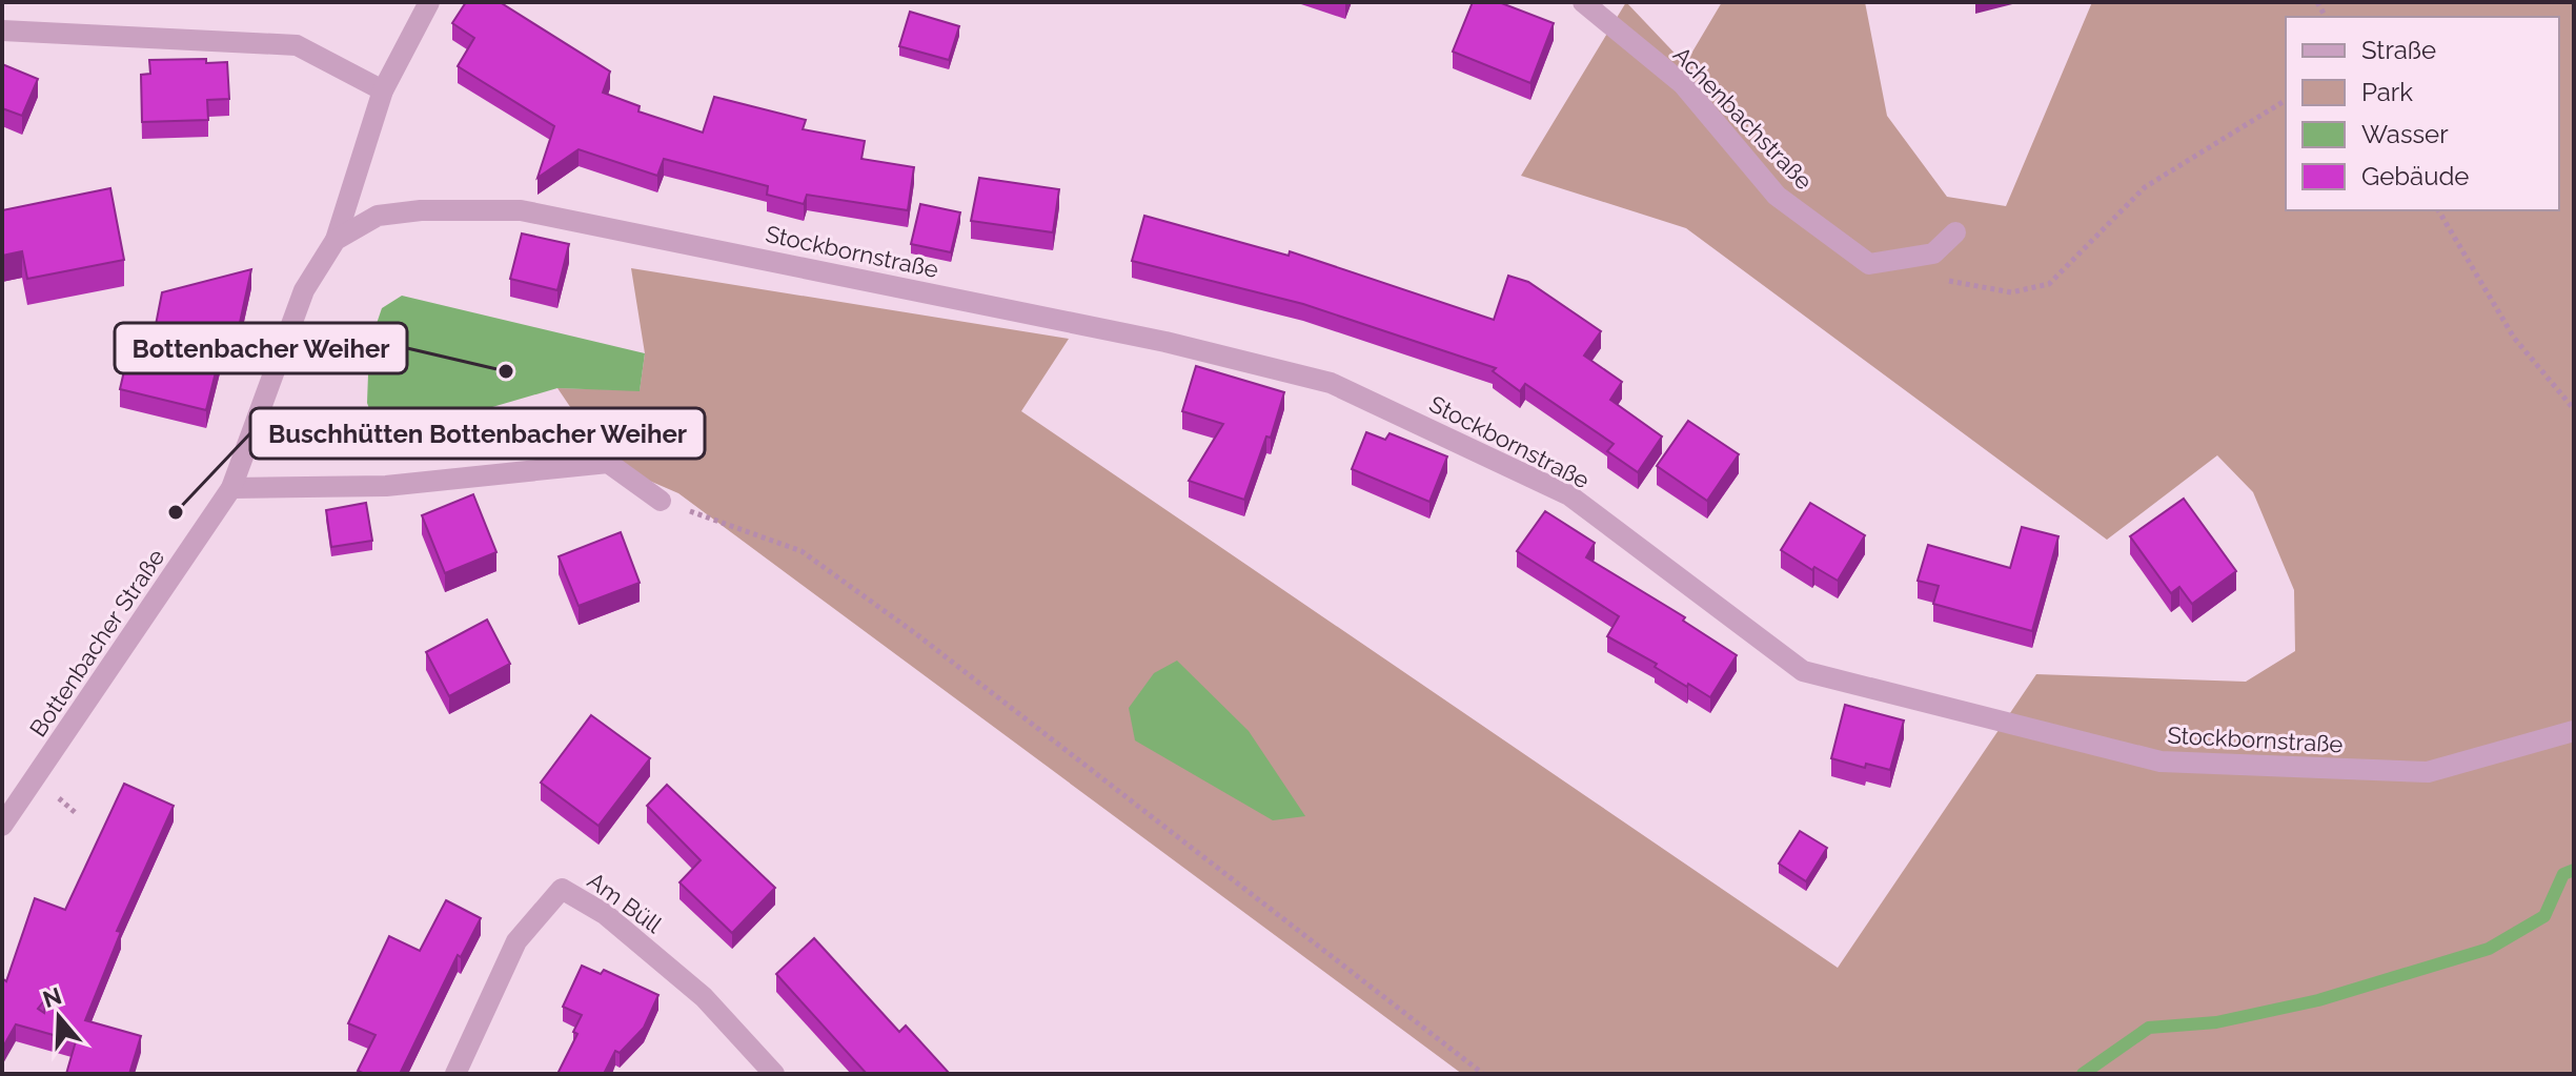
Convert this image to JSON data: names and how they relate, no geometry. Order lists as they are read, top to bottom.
{
  "streets": {
    "street": [
      "Achenbachstraße",
      "Stockbornstraße",
      "Bottenbacher Straße",
      "Am Büll"
    ]
  },
  "crossings": [
    ["Stockbornstraße", "Bottenbacher Straße"]
  ],
  "places": ["Bottenbacher Weiher", "Buschhütten Bottenbacher Weiher"],
  "legend": [
    "Straße",
    "Park",
    "Wasser",
    "Gebäude"
  ],
  "north": "top"
}
